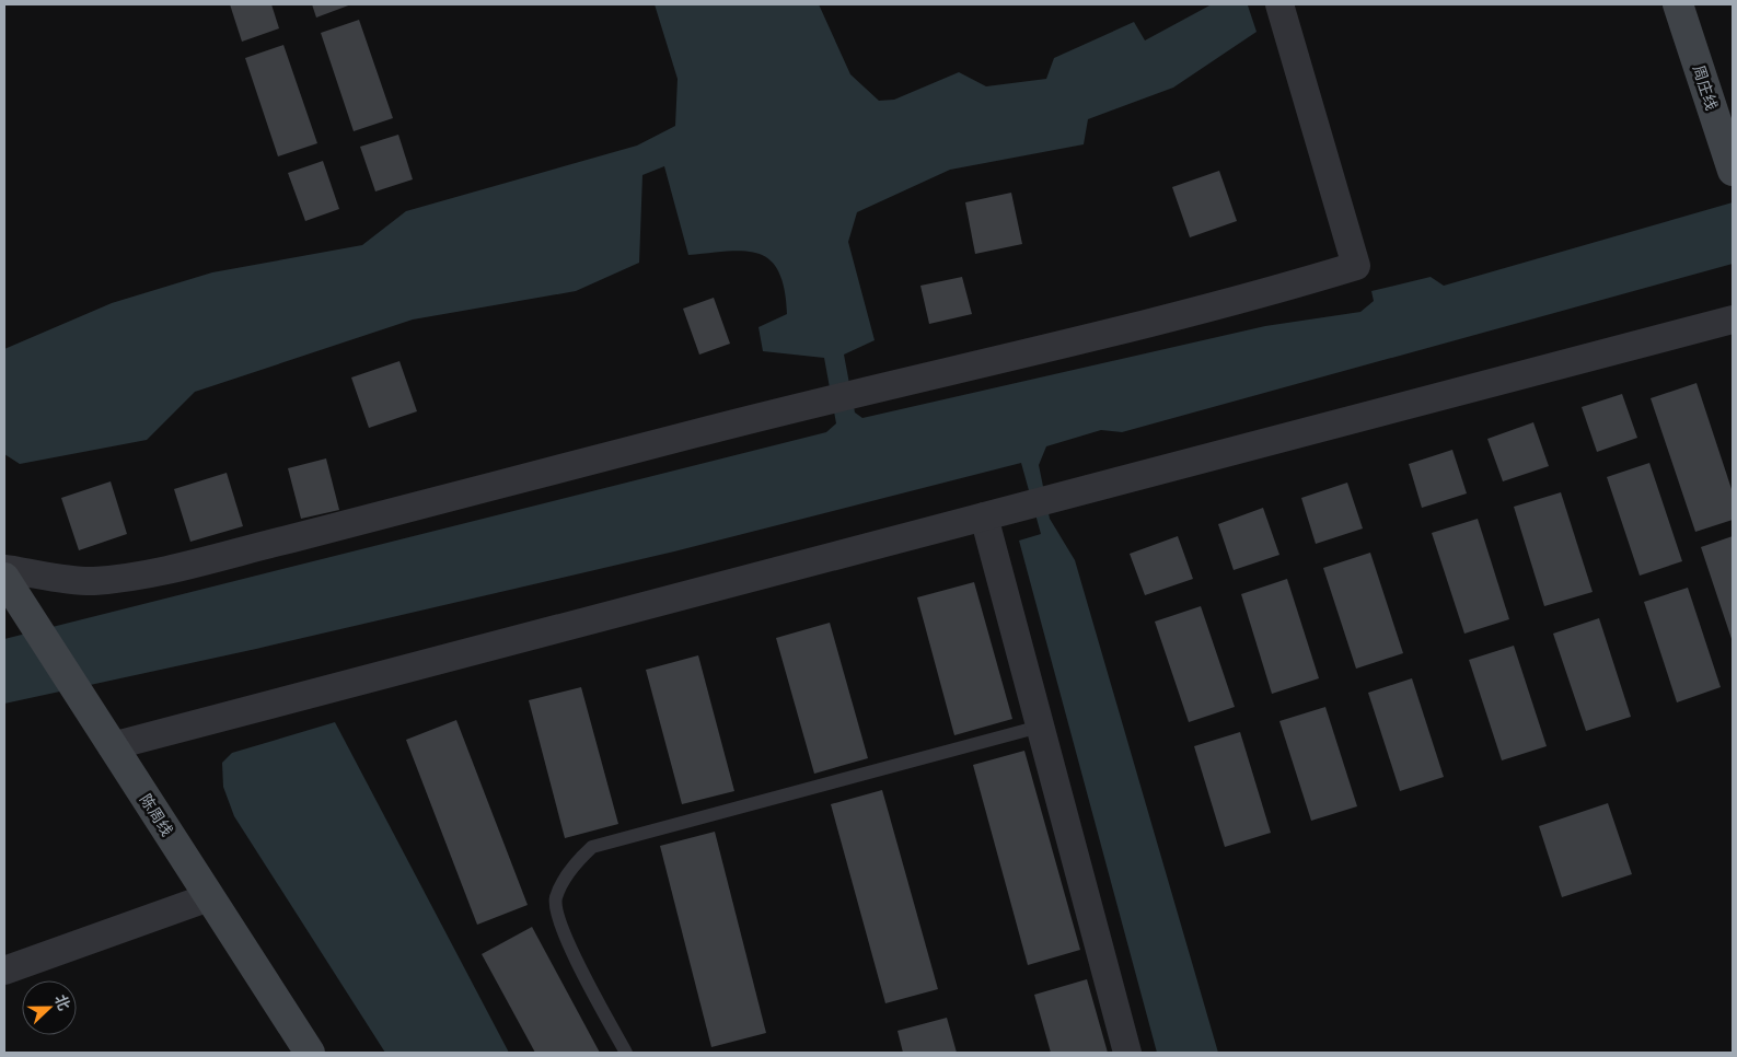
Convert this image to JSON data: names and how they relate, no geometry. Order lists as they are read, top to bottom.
{
  "streets": {
    "main road": ["周庄线", "陈周线"]
  },
  "north": "right"
}
